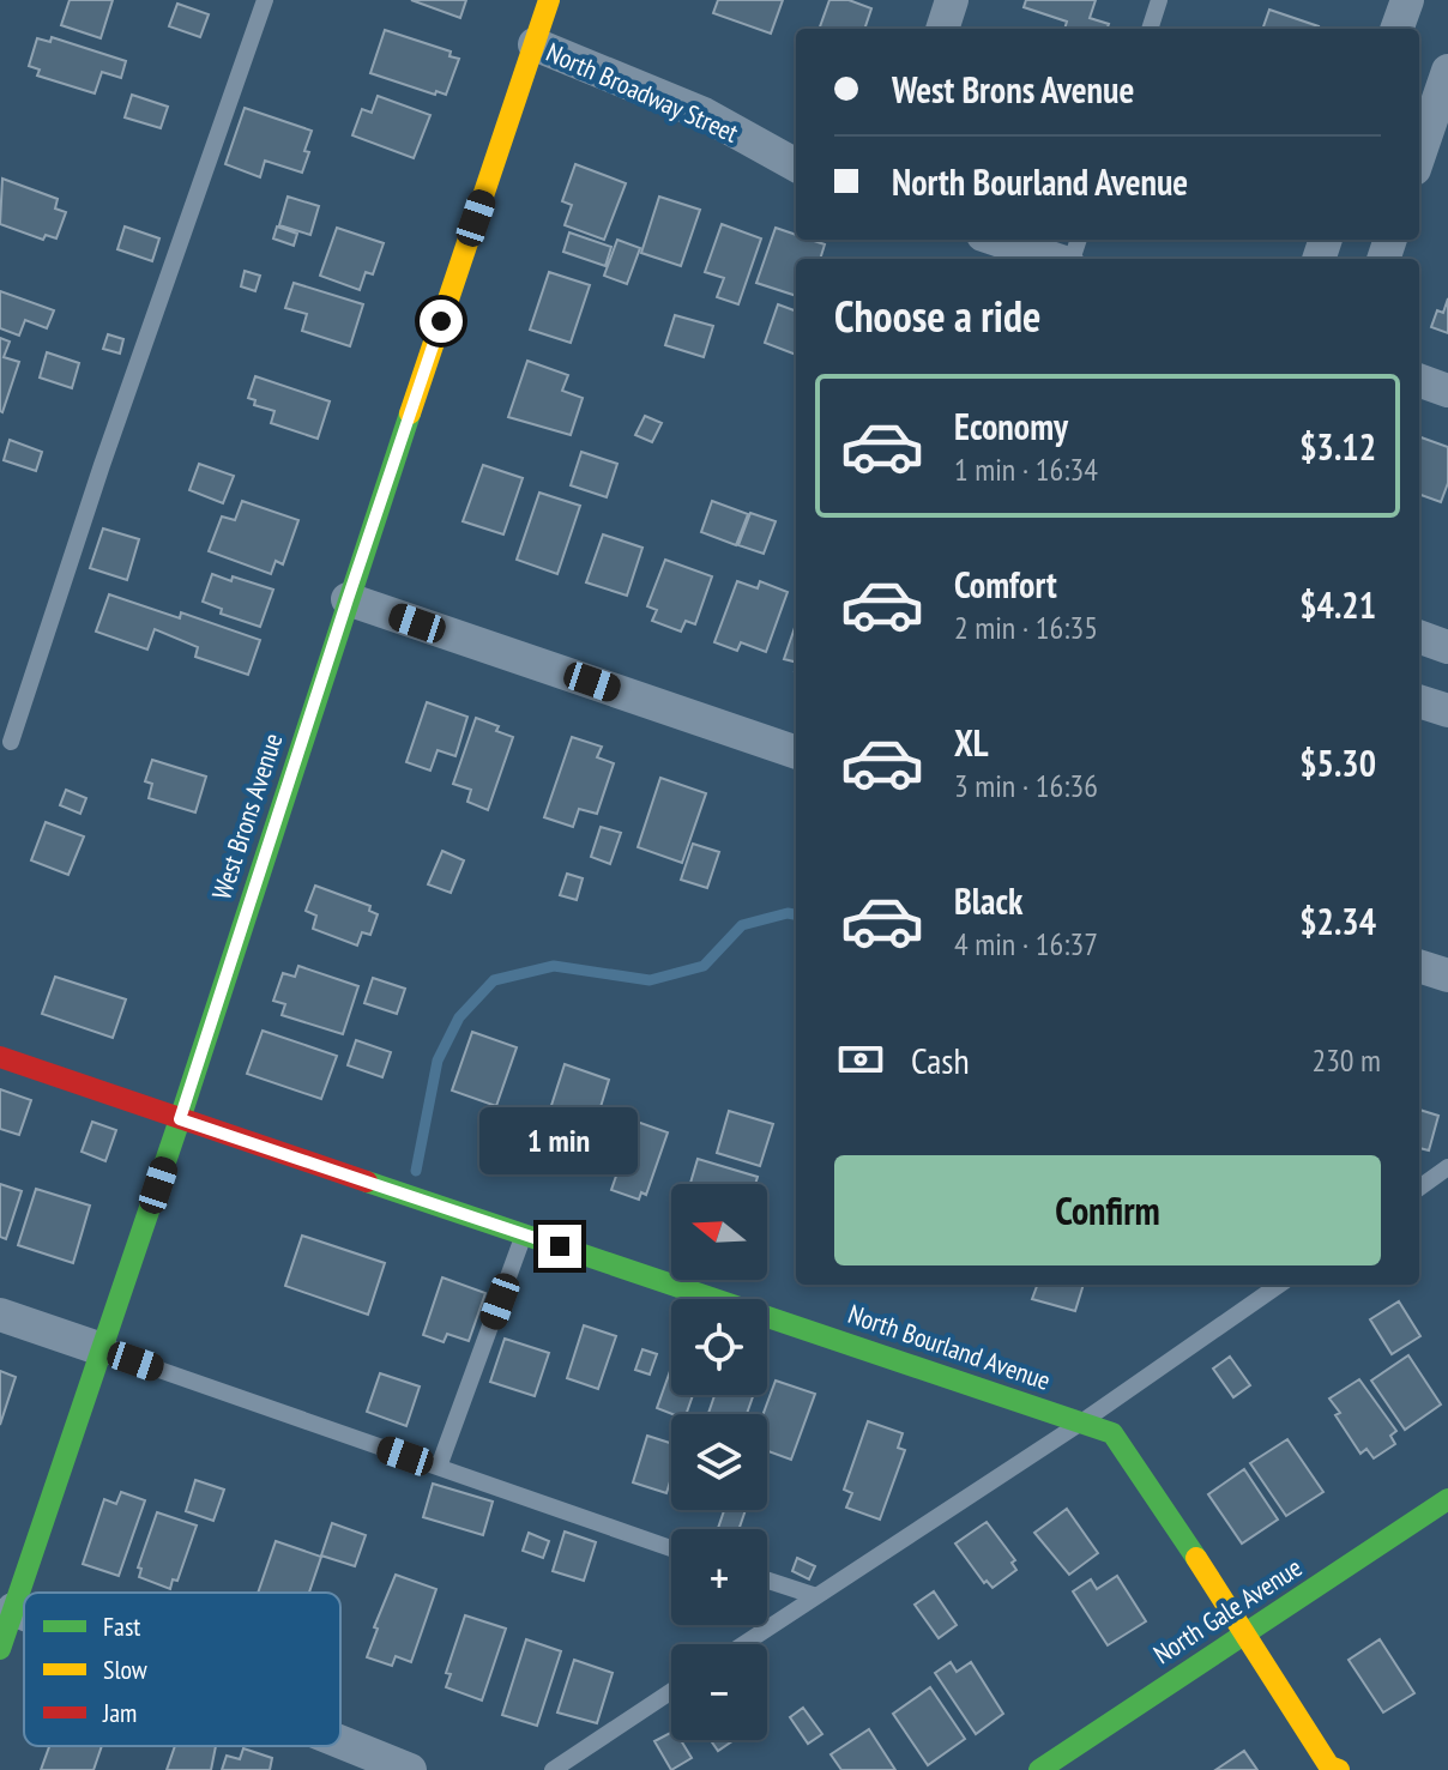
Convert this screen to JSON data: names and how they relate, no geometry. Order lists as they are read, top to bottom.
{
  "streets": {
    "street": [
      "North Broadway Street",
      "West Brons Avenue",
      "North Bourland Avenue",
      "North Gale Avenue"
    ]
  },
  "crossings": [
    ["North Broadway Street", "West Brons Avenue"],
    ["West Brons Avenue", "North Bourland Avenue"],
    ["North Bourland Avenue", "North Gale Avenue"]
  ],
  "legend": ["Fast", "Slow", "Jam"],
  "north": "left",
  "page": {
    "banner": ["West Brons Avenue", "North Bourland Avenue"],
    "heading": "Choose a ride",
    "list": [
      {
        "name": "Economy",
        "note": "1 min · 16:34",
        "value": "$3.12"
      },
      {
        "name": "Comfort",
        "note": "2 min · 16:35",
        "value": "$4.21"
      },
      {
        "name": "XL",
        "note": "3 min · 16:36",
        "value": "$5.30"
      },
      {
        "name": "Black",
        "note": "4 min · 16:37",
        "value": "$2.34"
      }
    ],
    "pay": ["Cash", "230 m"],
    "bubble": "1 min",
    "buttons": "Confirm",
    "map_buttons": ["+", "−"]
  }
}
